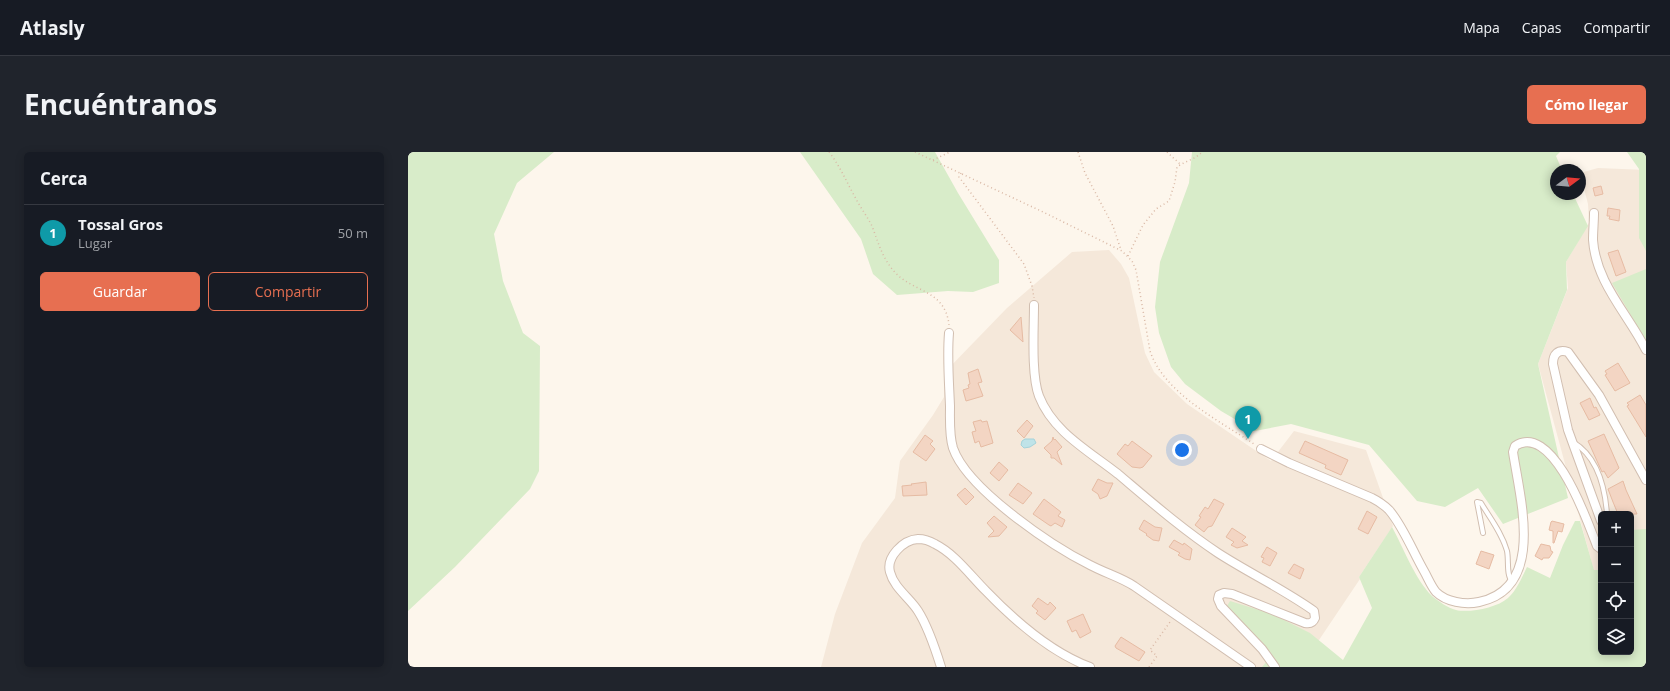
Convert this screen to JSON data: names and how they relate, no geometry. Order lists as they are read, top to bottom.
{
  "north": "right",
  "page": {
    "header": "Atlasly",
    "nav": ["Mapa", "Capas", "Compartir"],
    "title": "Encuéntranos",
    "buttons": [
      "Cómo llegar",
      ["Guardar", "Compartir"]
    ],
    "heading": "Cerca",
    "list": [
      {
        "mark": "1",
        "name": "Tossal Gros",
        "note": "Lugar",
        "value": "50 m"
      }
    ],
    "pins": "1",
    "map_buttons": ["+", "−"]
  }
}
